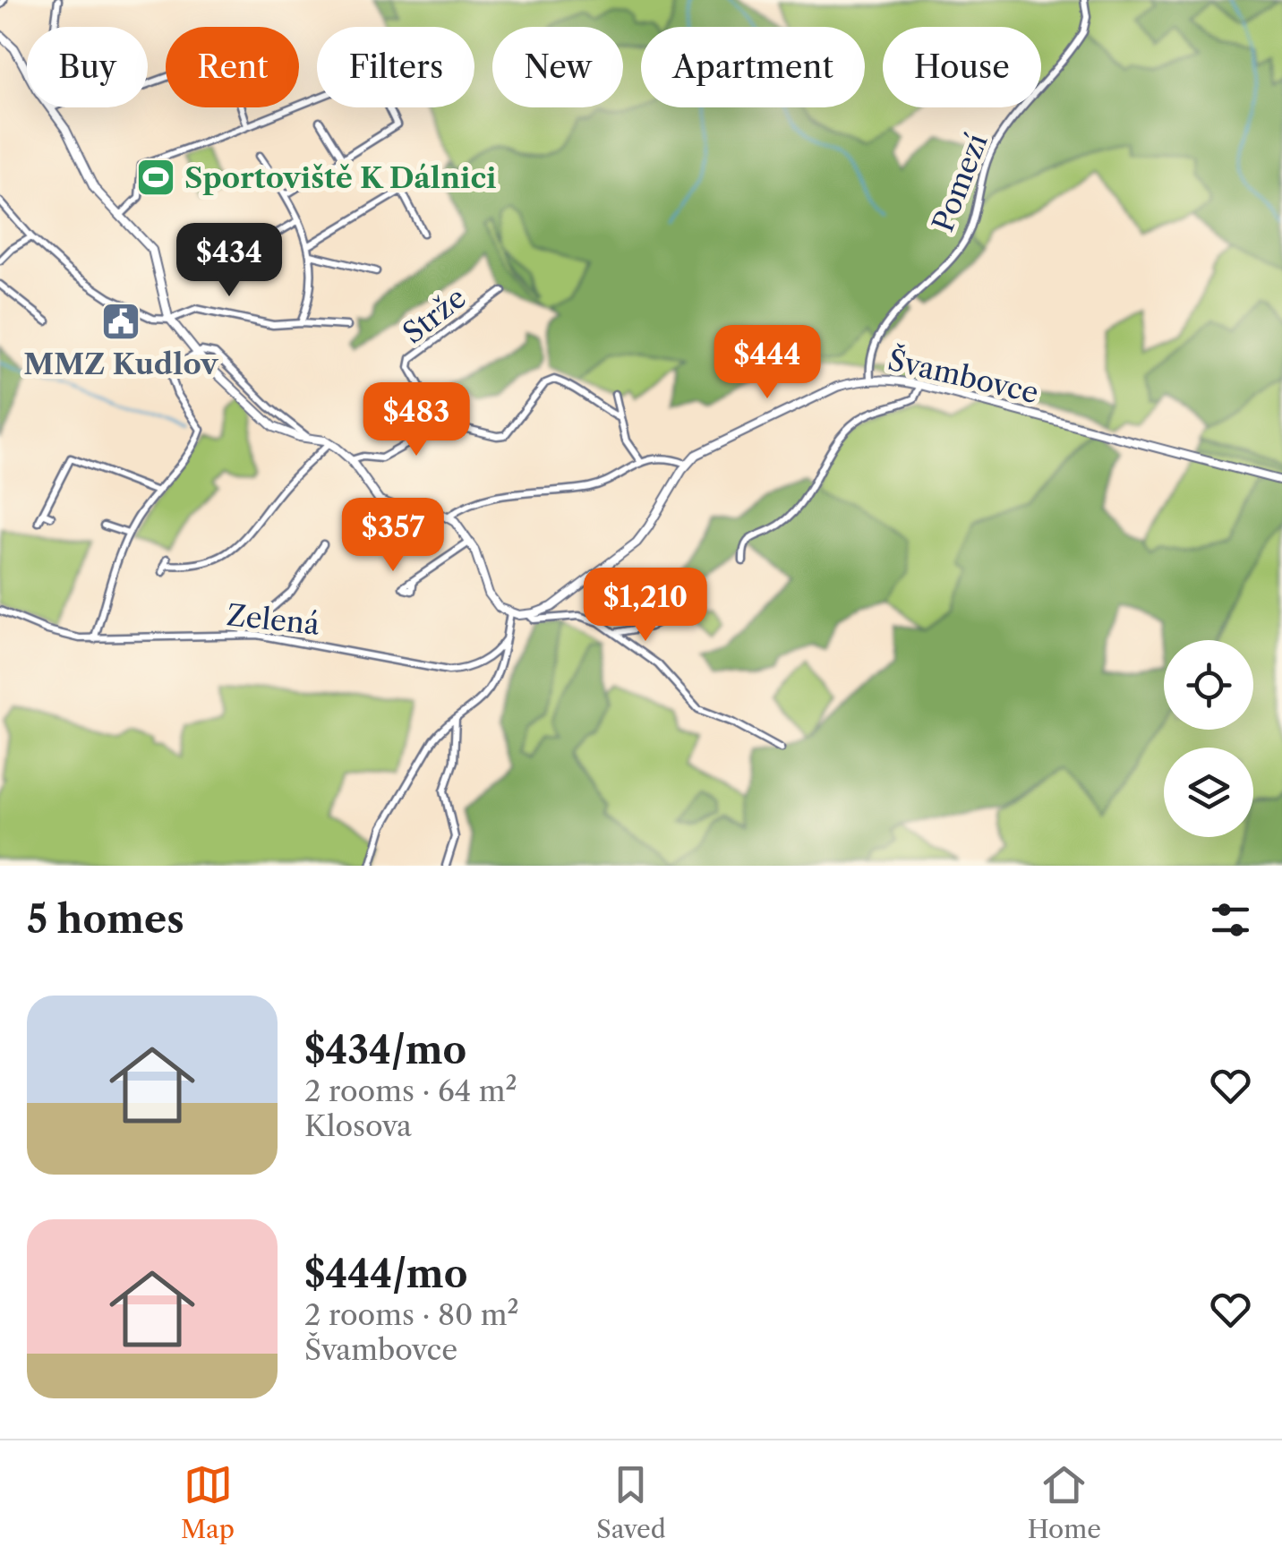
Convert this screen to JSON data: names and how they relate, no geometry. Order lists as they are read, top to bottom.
{
  "streets": {
    "street": [
      "Pomezí",
      "Strže",
      "Švambovce",
      "Zelená"
    ]
  },
  "crossings": [
    ["Pomezí", "Švambovce"]
  ],
  "places": {
    "sports": ["Sportoviště K Dálnici"],
    "public building": ["MMZ Kudlov"]
  },
  "page": {
    "chip": [
      "Buy",
      "Rent",
      "Filters",
      "New",
      "Apartment",
      "House"
    ],
    "price": [
      "$434",
      "$444",
      "$483",
      "$357",
      "$1,210"
    ],
    "heading": "5 homes",
    "list": [
      {
        "name": "$434/mo",
        "note": "2 rooms · 64 m² · Klosova"
      },
      {
        "name": "$444/mo",
        "note": "2 rooms · 80 m² · Švambovce"
      }
    ],
    "tabs": ["Map", "Saved", "Home"]
  }
}
